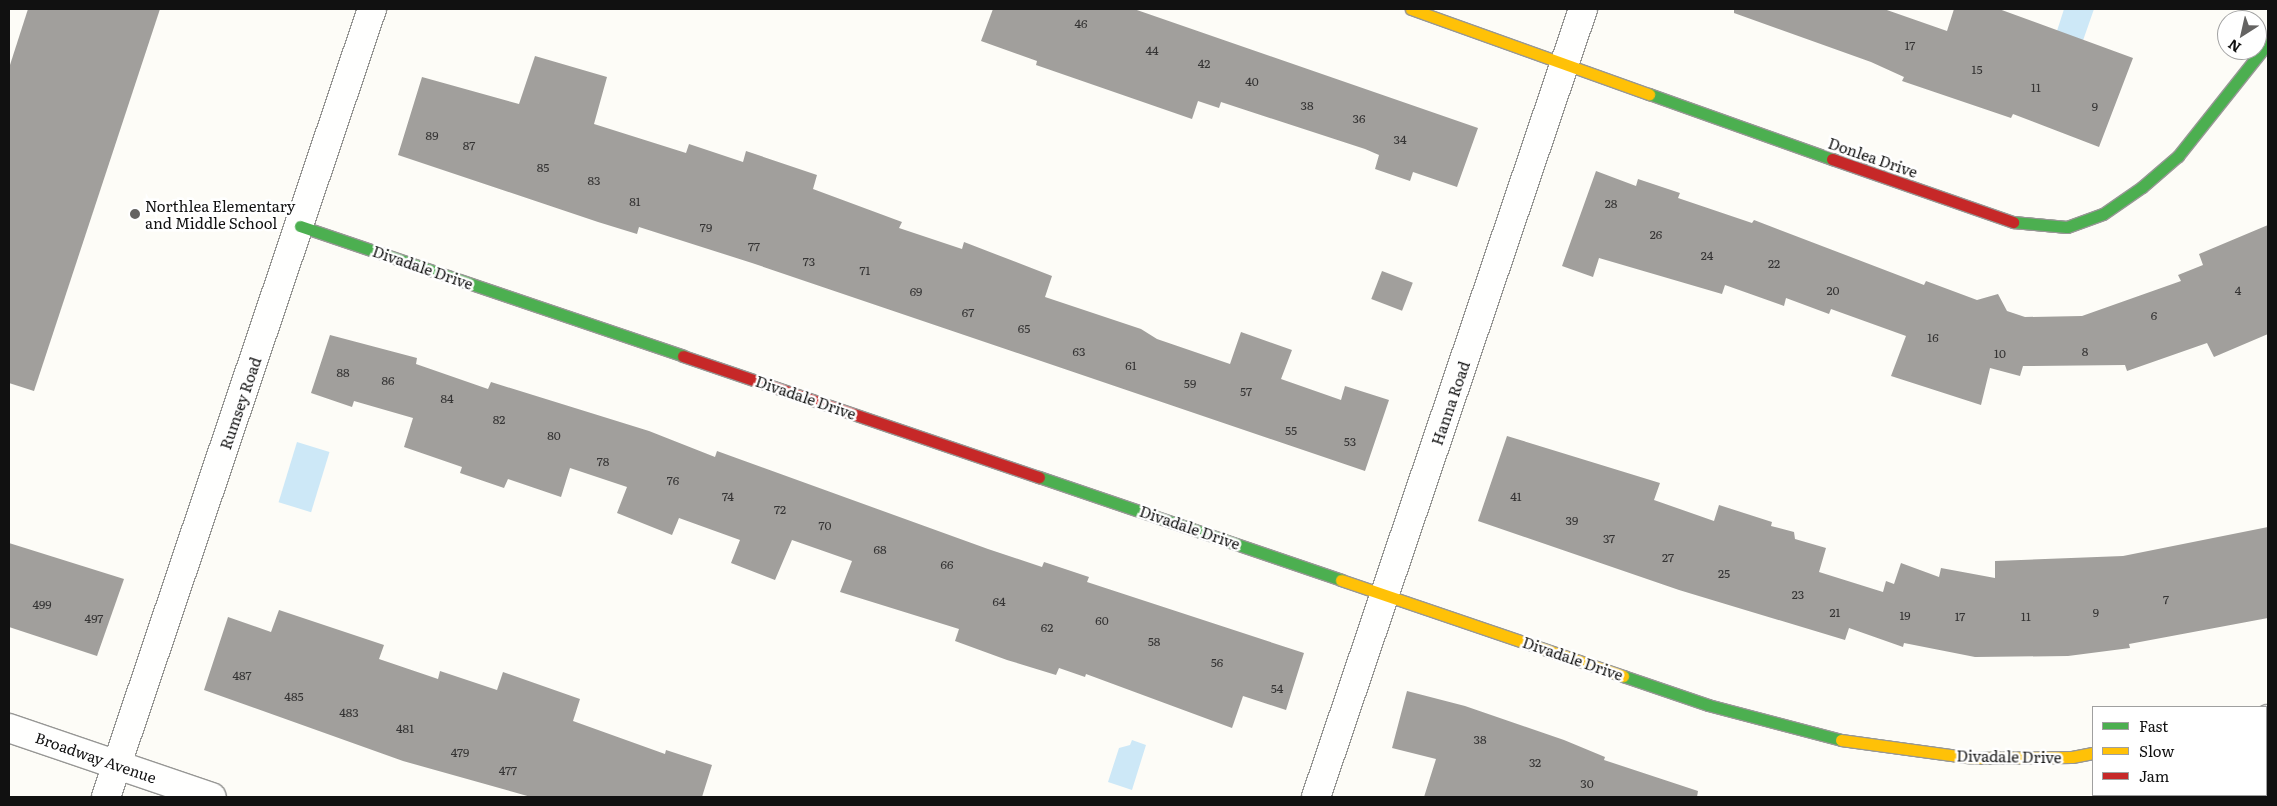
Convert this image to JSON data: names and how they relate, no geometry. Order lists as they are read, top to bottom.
{
  "streets": {
    "street": [
      "Donlea Drive",
      "Divadale Drive",
      "Rumsey Road",
      "Hanna Road",
      "Broadway Avenue"
    ]
  },
  "crossings": [
    ["Donlea Drive", "Hanna Road"],
    ["Divadale Drive", "Rumsey Road"],
    ["Divadale Drive", "Hanna Road"],
    ["Rumsey Road", "Broadway Avenue"]
  ],
  "places": ["Northlea Elementary and Middle School"],
  "house_numbers": [
    "46",
    "17",
    "44",
    "42",
    "15",
    "40",
    "11",
    "38",
    "9",
    "36",
    "89",
    "34",
    "87",
    "85",
    "83",
    "81",
    "28",
    "79",
    "26",
    "77",
    "24",
    "73",
    "22",
    "71",
    "20",
    "4",
    "69",
    "67",
    "6",
    "65",
    "16",
    "63",
    "8",
    "10",
    "61",
    "88",
    "86",
    "59",
    "57",
    "84",
    "82",
    "55",
    "80",
    "53",
    "78",
    "76",
    "74",
    "41",
    "72",
    "39",
    "70",
    "37",
    "68",
    "27",
    "66",
    "25",
    "23",
    "7",
    "64",
    "499",
    "21",
    "9",
    "19",
    "17",
    "11",
    "497",
    "60",
    "62",
    "58",
    "56",
    "487",
    "54",
    "485",
    "483",
    "481",
    "38",
    "479",
    "32",
    "477",
    "30"
  ],
  "legend": ["Fast", "Slow", "Jam"],
  "north": "bottom left"
}
